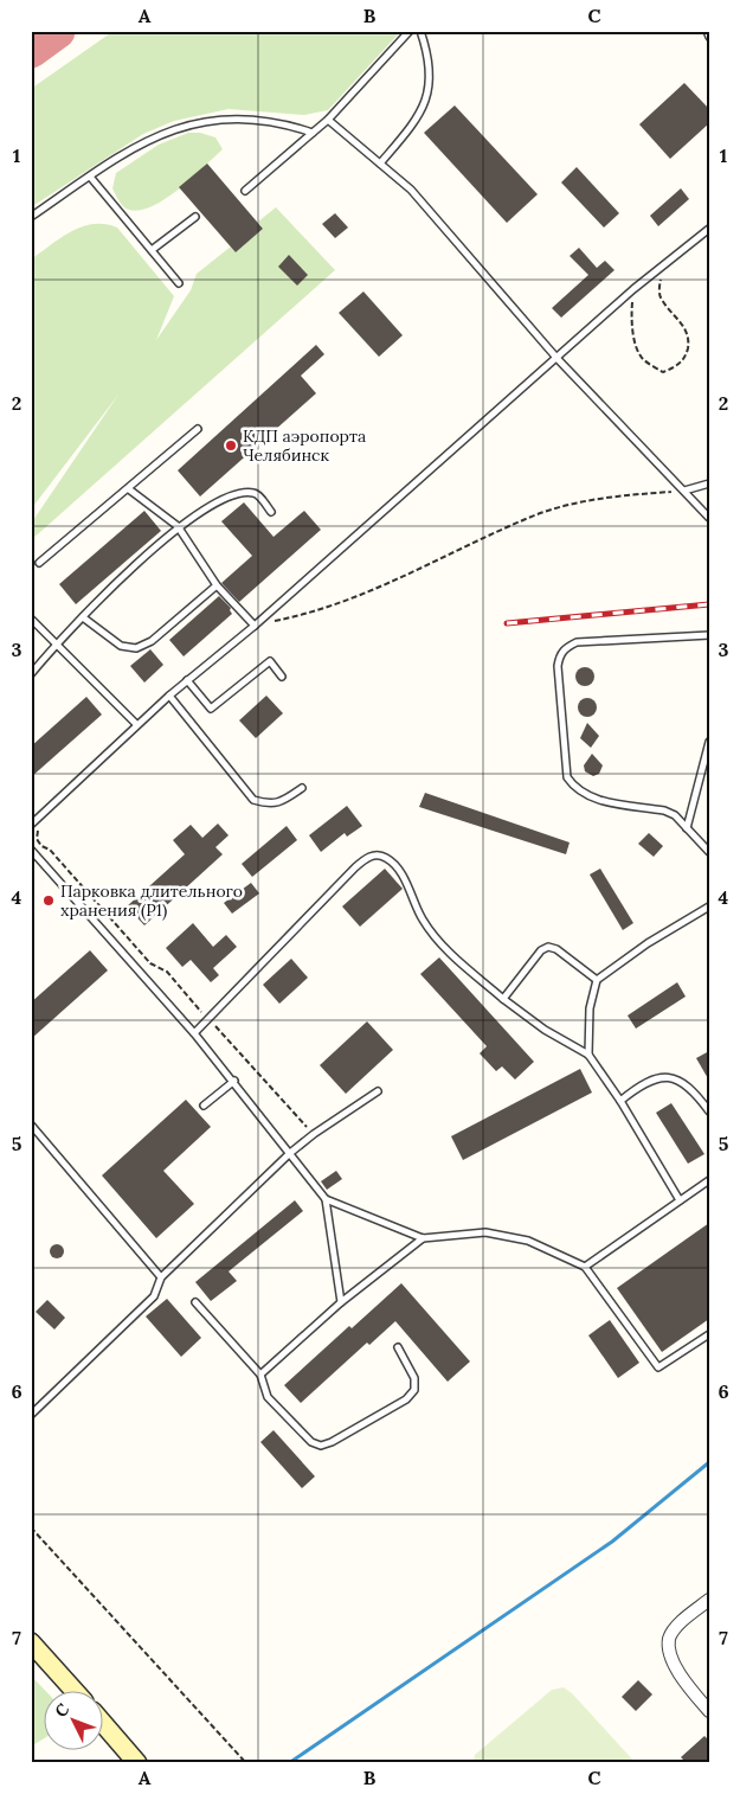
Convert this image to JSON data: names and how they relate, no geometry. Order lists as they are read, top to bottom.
{
  "places": ["КДП аэропорта Челябинск", "Парковка длительного хранения (P1)"],
  "north": "top left",
  "grid": {
    "columns": ["A", "B", "C"],
    "rows": [
      "1",
      "2",
      "3",
      "4",
      "5",
      "6",
      "7"
    ]
  }
}
